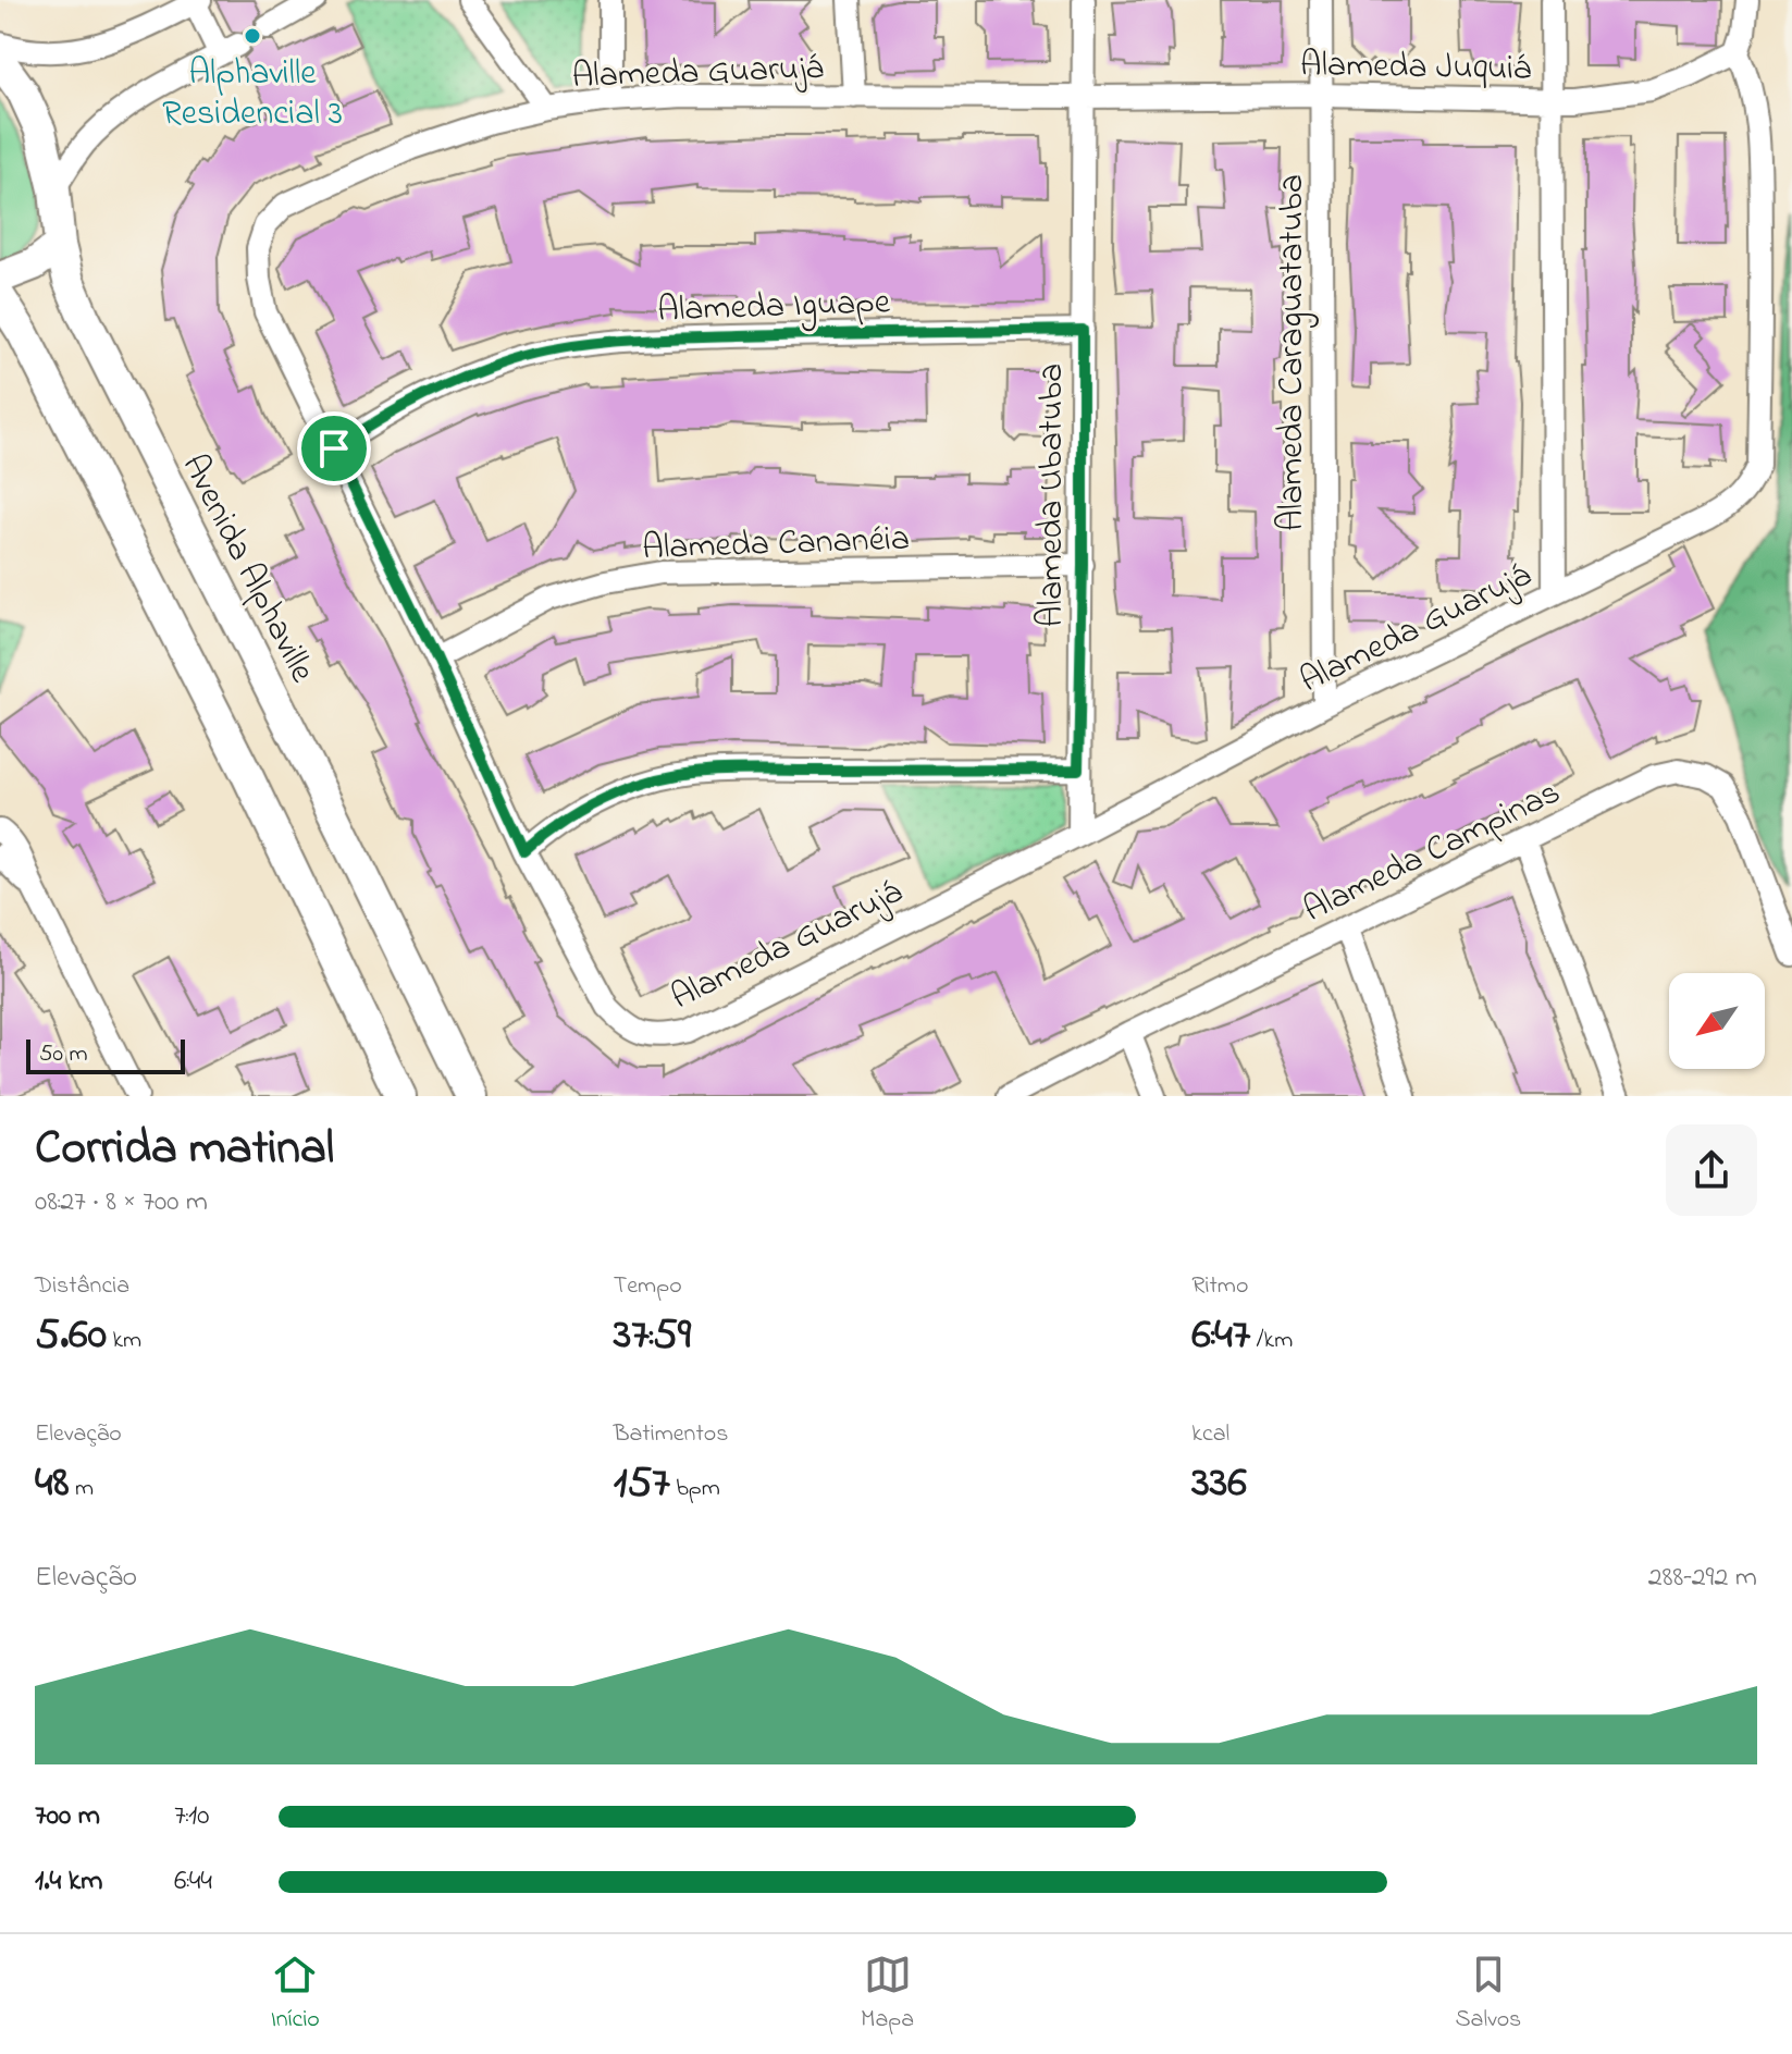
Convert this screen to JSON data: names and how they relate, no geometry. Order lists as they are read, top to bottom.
{
  "streets": {
    "main road": ["Avenida Alphaville"],
    "street": [
      "Alameda Juquiá",
      "Alameda Guarujá",
      "Alameda Iguape",
      "Alameda Caraguatatuba",
      "Alameda Ubatuba",
      "Alameda Cananéia",
      "Alameda Campinas"
    ]
  },
  "crossings": [
    ["Alameda Juquiá", "Alameda Guarujá"],
    ["Alameda Juquiá", "Alameda Caraguatatuba"],
    ["Alameda Juquiá", "Alameda Ubatuba"],
    ["Alameda Guarujá", "Alameda Iguape"],
    ["Alameda Guarujá", "Alameda Caraguatatuba"],
    ["Alameda Guarujá", "Alameda Ubatuba"],
    ["Alameda Guarujá", "Alameda Cananéia"],
    ["Alameda Iguape", "Alameda Ubatuba"],
    ["Alameda Ubatuba", "Alameda Cananéia"]
  ],
  "places": ["Alphaville Residencial 3"],
  "scale_bar": "50 m",
  "north": "bottom left",
  "page": {
    "scale": "50 m",
    "heading": ["Corrida matinal", "08:27 · 8 × 700 m"],
    "stats": [
      ["Distância", "5.60 km"],
      ["Tempo", "37:59"],
      ["Ritmo", "6:47 /km"],
      ["Elevação", "48 m"],
      ["Batimentos", "157 bpm"],
      ["kcal", "336"]
    ],
    "chart": ["Elevação", "288–292 m"],
    "list": [
      {
        "name": "700 m",
        "note": "7:10"
      },
      {
        "name": "1.4 km",
        "note": "6:44"
      }
    ],
    "tabs": ["Início", "Mapa", "Salvos"]
  }
}
